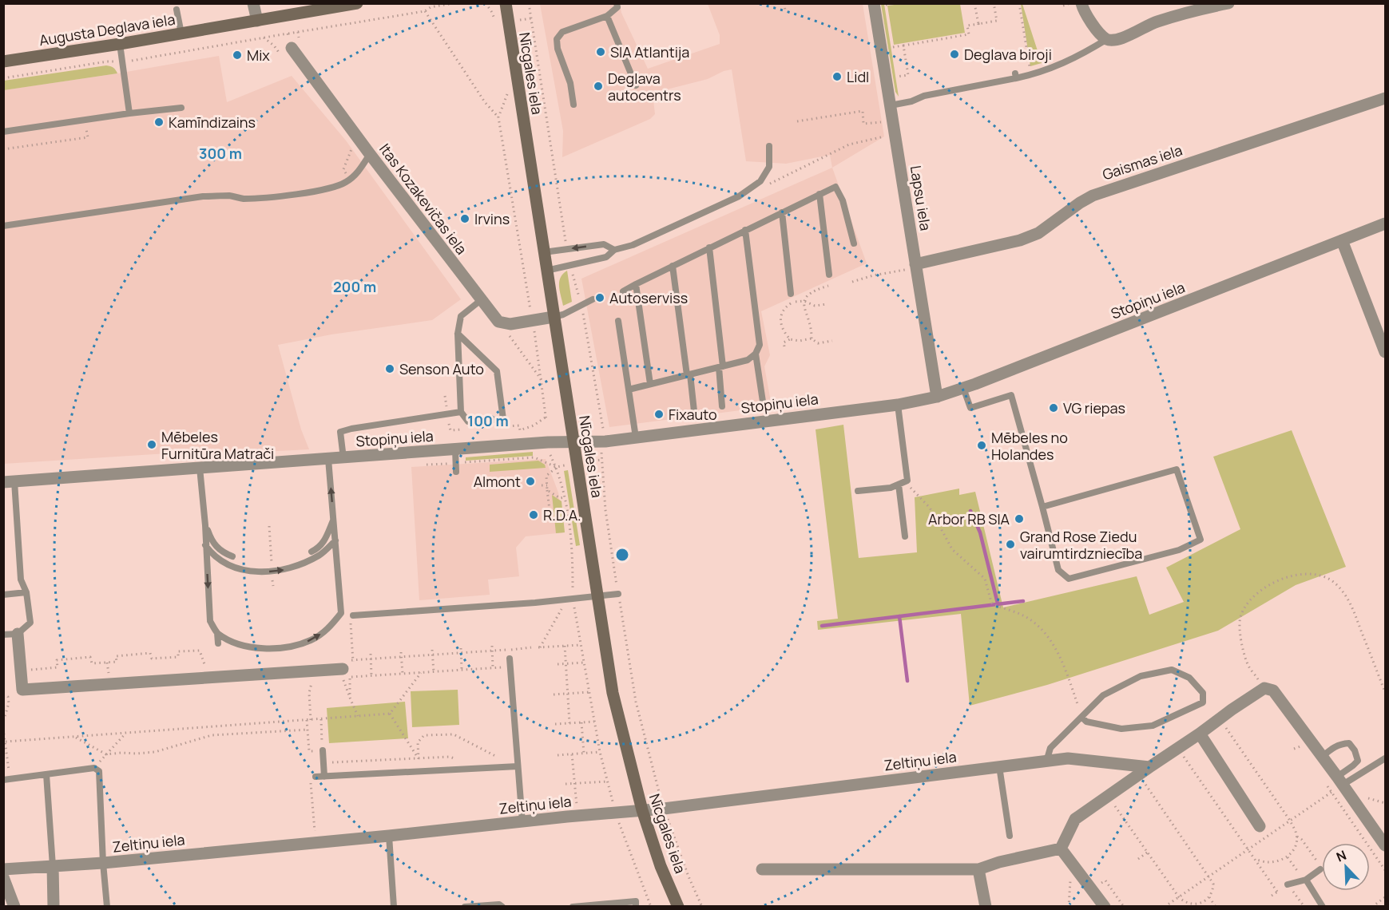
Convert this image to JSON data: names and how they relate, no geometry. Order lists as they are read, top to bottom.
{
  "streets": {
    "street": [
      "Augusta Deglava iela",
      "Nīcgales iela",
      "Gaismas iela",
      "Lapsu iela",
      "Itas Kozakevičas iela",
      "Stopiņu iela",
      "Zeltiņu iela"
    ]
  },
  "crossings": [
    ["Nīcgales iela", "Stopiņu iela"],
    ["Nīcgales iela", "Zeltiņu iela"],
    ["Gaismas iela", "Lapsu iela"],
    ["Lapsu iela", "Stopiņu iela"]
  ],
  "places": [
    "SIA Atlantija",
    "Deglava biroji",
    "Mix",
    "Lidl",
    "Deglava autocentrs",
    "Kamīndizains",
    "Irvins",
    "Autoserviss",
    "Senson Auto",
    "VG riepas",
    "Fixauto",
    "Mēbeles Furnitūra Matrači",
    "Mēbeles no Holandes",
    "Almont",
    "R.D.A.",
    "Arbor RB SIA",
    "Grand Rose Ziedu vairumtirdzniecība"
  ],
  "north": "top left",
  "rings": ["300 m", "200 m", "100 m"]
}
